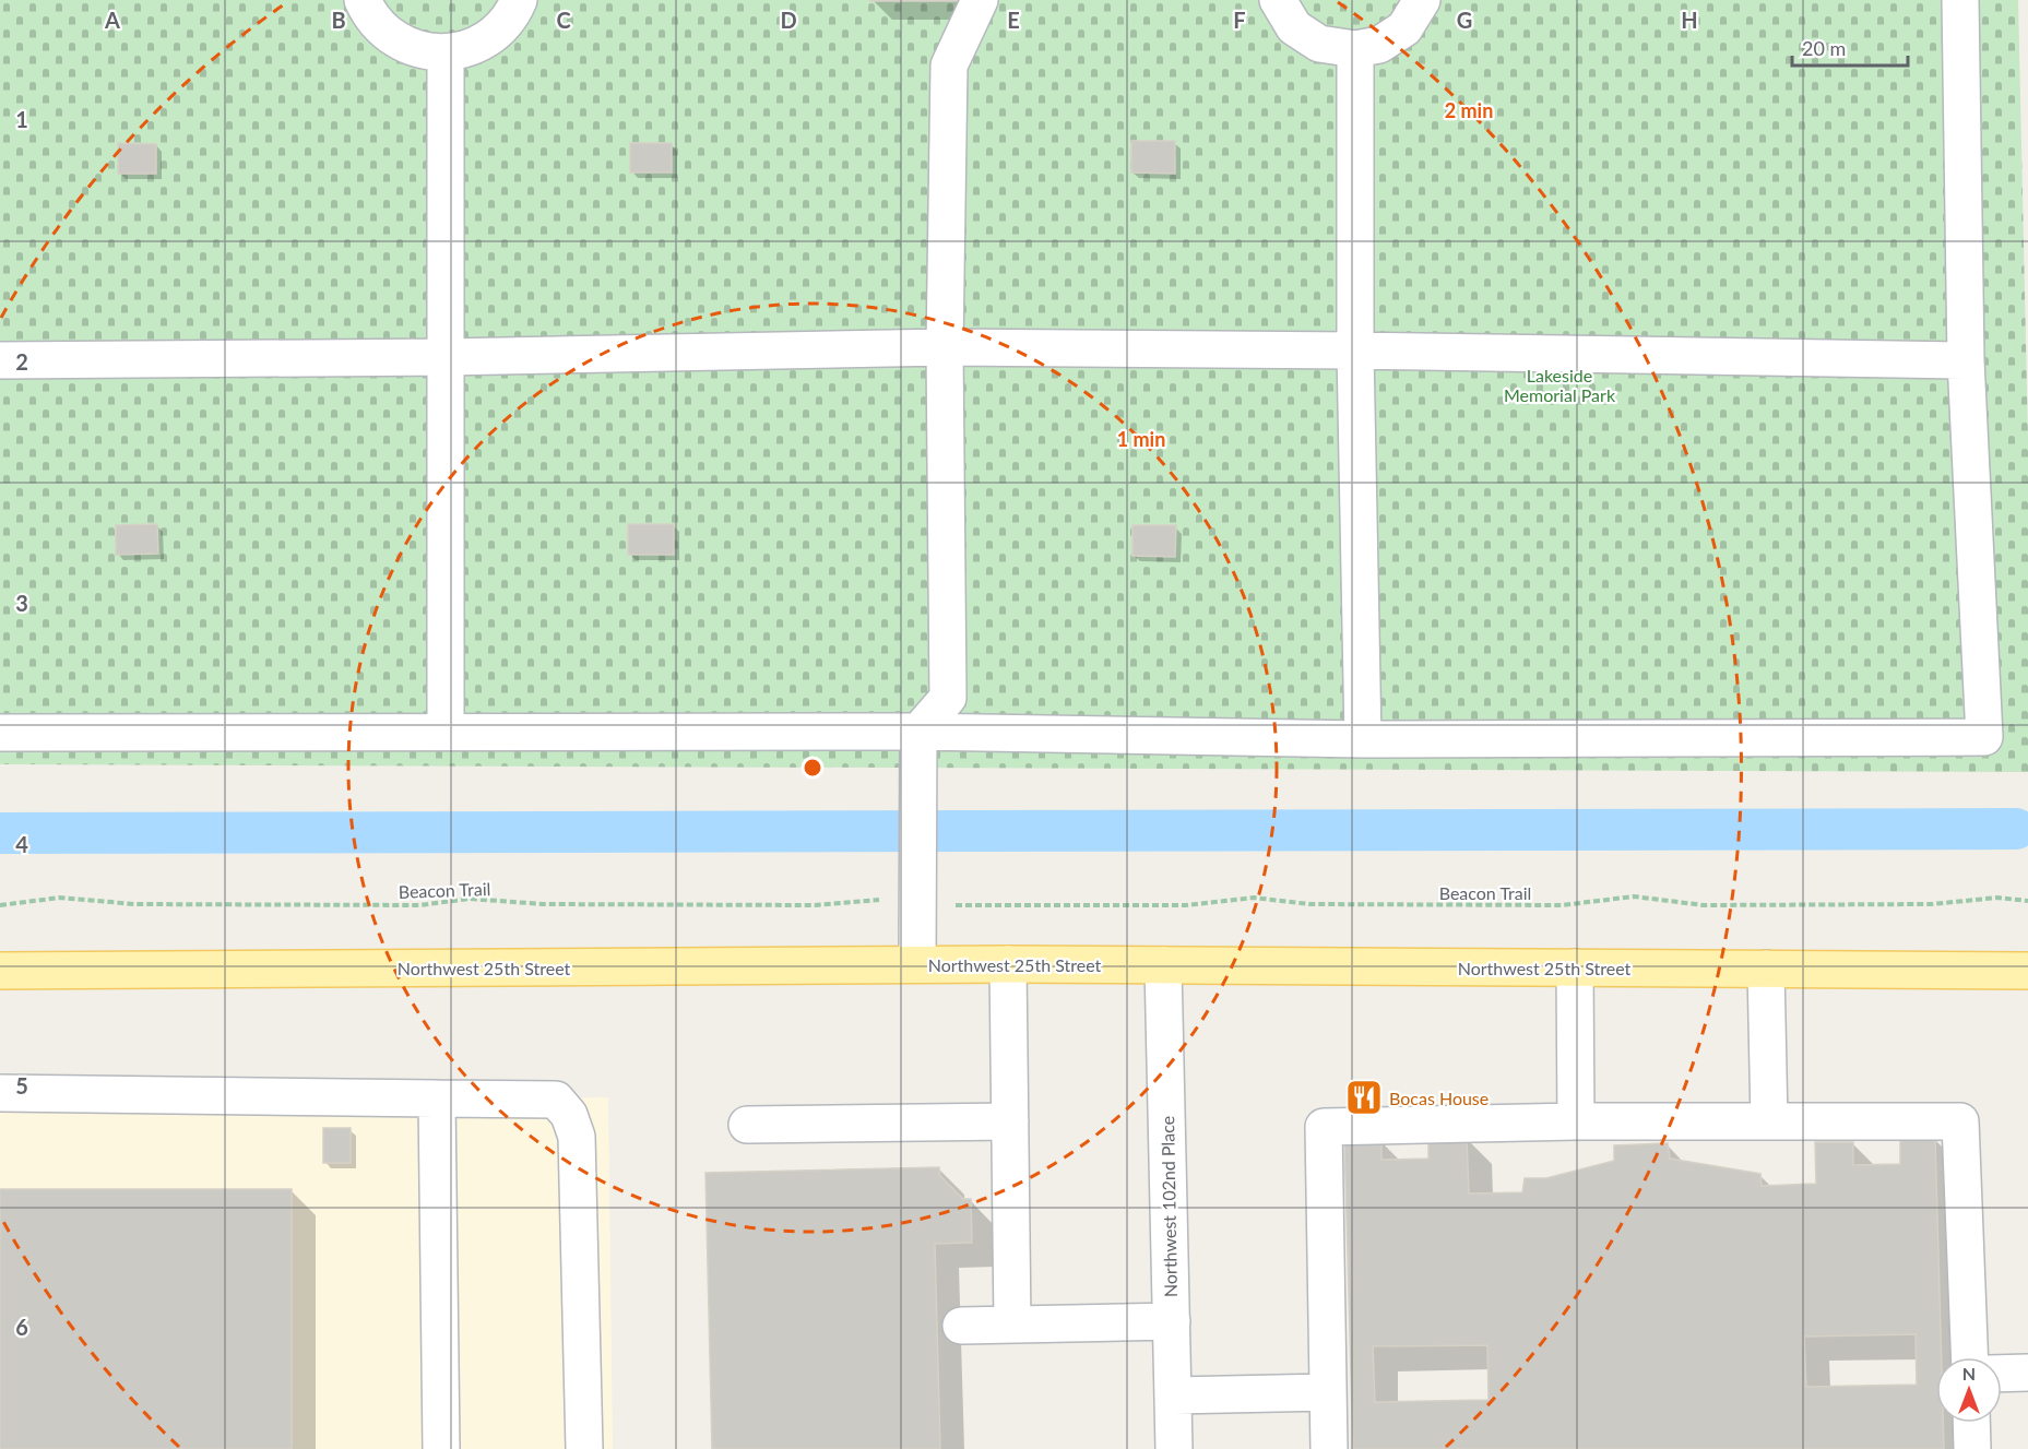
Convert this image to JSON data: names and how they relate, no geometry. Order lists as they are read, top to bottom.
{
  "streets": {
    "main road": ["Northwest 25th Street"],
    "street": ["Northwest 102nd Place"],
    "path": ["Beacon Trail"]
  },
  "crossings": [
    ["Northwest 25th Street", "Northwest 102nd Place"]
  ],
  "parks": ["Lakeside Memorial Park"],
  "places": {
    "restaurant": ["Bocas House"]
  },
  "scale_bar": "20 m",
  "north": "top",
  "grid": {
    "columns": [
      "A",
      "B",
      "C",
      "D",
      "E",
      "F",
      "G",
      "H"
    ],
    "rows": [
      "1",
      "2",
      "3",
      "4",
      "5",
      "6"
    ]
  },
  "rings": ["2 min", "1 min"]
}
